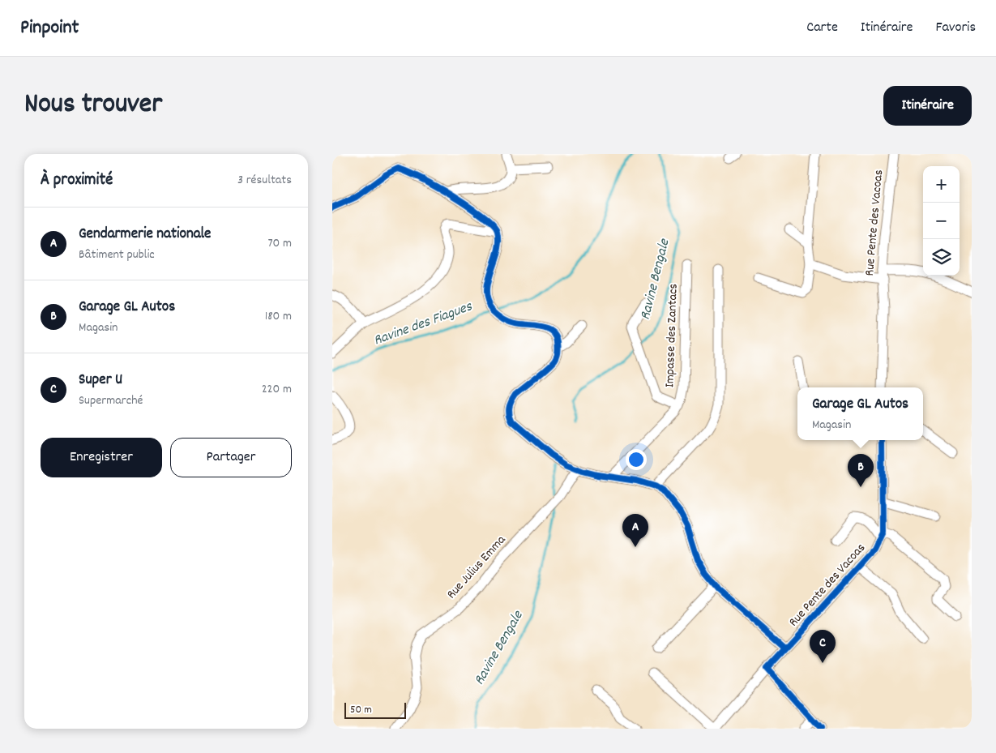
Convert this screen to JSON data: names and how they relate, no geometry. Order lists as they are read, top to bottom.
{
  "streets": {
    "street": ["Rue Pente des Vacoas", "Impasse des Zantacs", "Rue Julius Emma"]
  },
  "water": ["Ravine Bengale", "Ravine des Fiagues"],
  "scale_bar": "50 m",
  "page": {
    "header": "Pinpoint",
    "nav": ["Carte", "Itinéraire", "Favoris"],
    "title": "Nous trouver",
    "buttons": [
      "Itinéraire",
      ["Enregistrer", "Partager"]
    ],
    "heading": ["À proximité", "3 résultats"],
    "map_buttons": ["+", "−"],
    "list": [
      {
        "mark": "A",
        "name": "Gendarmerie nationale",
        "note": "Bâtiment public",
        "value": "70 m"
      },
      {
        "mark": "B",
        "name": "Garage GL Autos",
        "note": "Magasin",
        "value": "180 m"
      },
      {
        "mark": "C",
        "name": "Super U",
        "note": "Supermarché",
        "value": "220 m"
      }
    ],
    "popup": ["Garage GL Autos", "Magasin"],
    "pins": ["B", "A", "C"],
    "scale": "50 m"
  }
}
